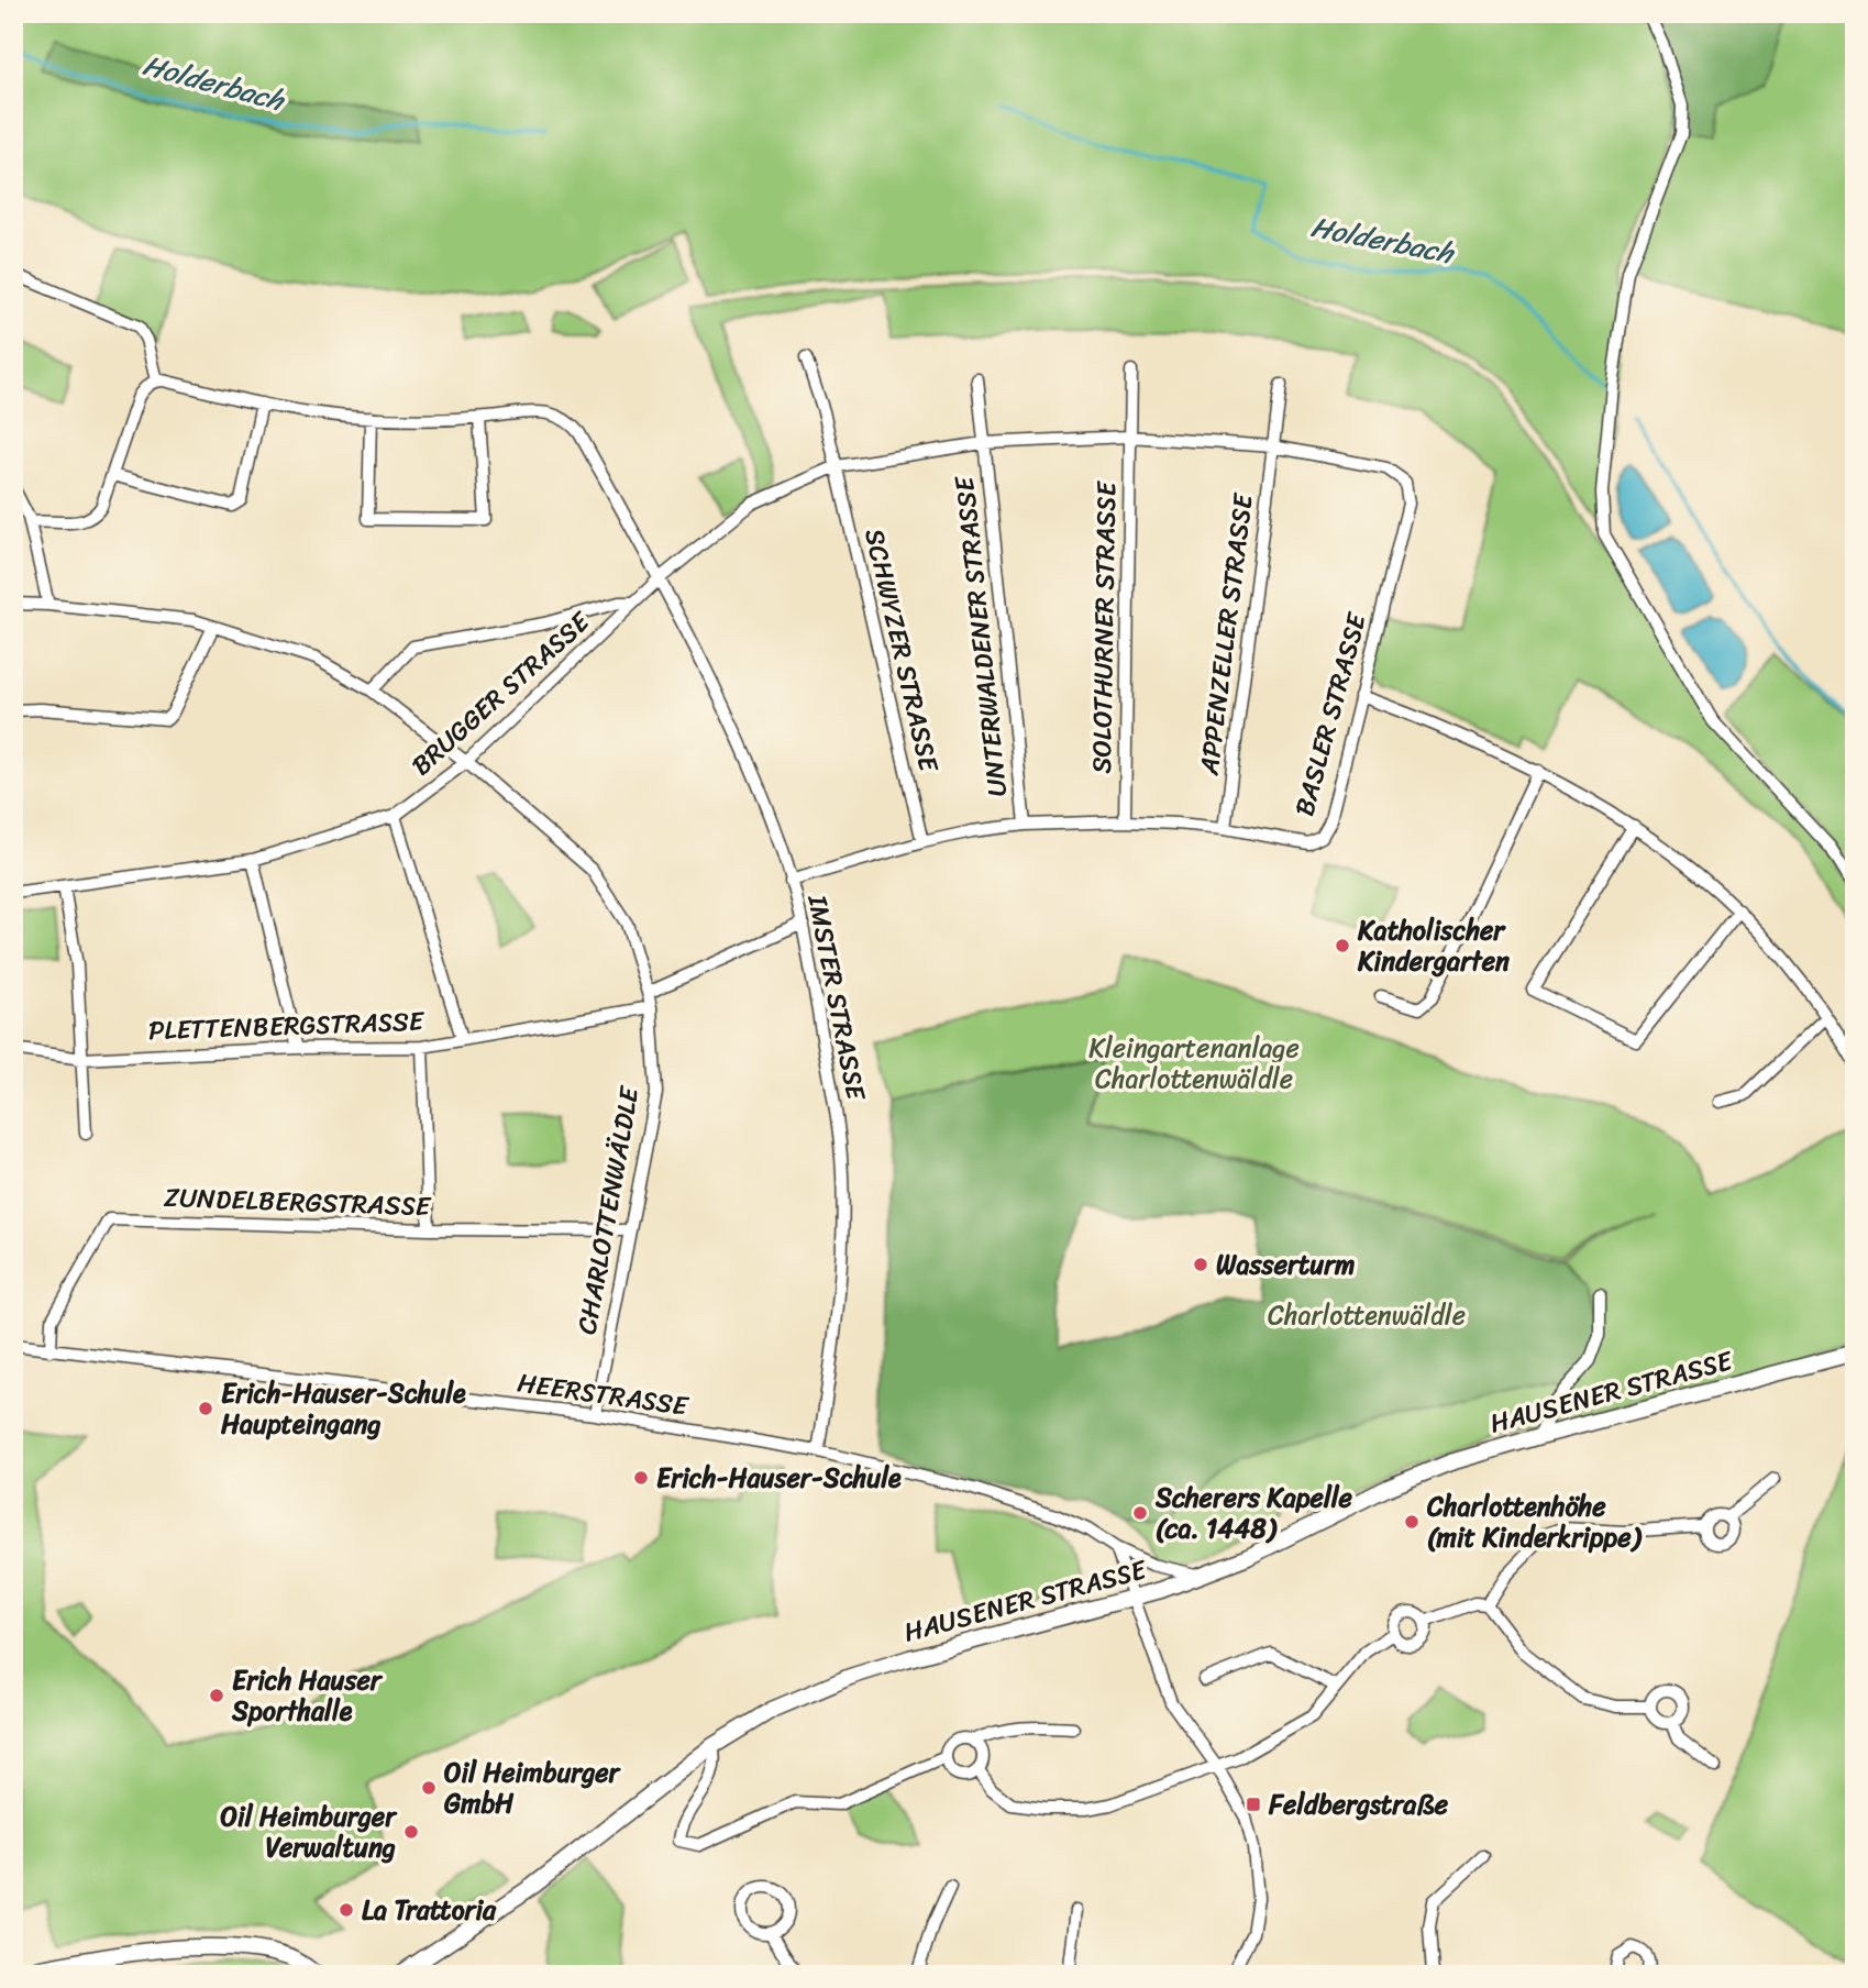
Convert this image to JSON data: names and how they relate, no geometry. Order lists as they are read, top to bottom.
{
  "streets": {
    "main road": ["HAUSENER STRASSE"],
    "street": [
      "SOLOTHURNER STRASSE",
      "APPENZELLER STRASSE",
      "UNTERWALDENER STRASSE",
      "SCHWYZER STRASSE",
      "BRUGGER STRASSE",
      "BASLER STRASSE",
      "IMSTER STRASSE",
      "PLETTENBERGSTRASSE",
      "ZUNDELBERGSTRASSE",
      "CHARLOTTENWÄLDLE",
      "HEERSTRASSE"
    ]
  },
  "crossings": [
    ["SOLOTHURNER STRASSE", "BASLER STRASSE"],
    ["APPENZELLER STRASSE", "BASLER STRASSE"],
    ["UNTERWALDENER STRASSE", "BASLER STRASSE"],
    ["SCHWYZER STRASSE", "BASLER STRASSE"],
    ["BRUGGER STRASSE", "BASLER STRASSE"],
    ["BRUGGER STRASSE", "IMSTER STRASSE"],
    ["BRUGGER STRASSE", "CHARLOTTENWÄLDLE"],
    ["BASLER STRASSE", "IMSTER STRASSE"],
    ["IMSTER STRASSE", "HEERSTRASSE"],
    ["PLETTENBERGSTRASSE", "CHARLOTTENWÄLDLE"],
    ["ZUNDELBERGSTRASSE", "CHARLOTTENWÄLDLE"],
    ["ZUNDELBERGSTRASSE", "HEERSTRASSE"],
    ["CHARLOTTENWÄLDLE", "HEERSTRASSE"],
    ["HAUSENER STRASSE", "HEERSTRASSE"]
  ],
  "water": ["Holderbach"],
  "parks": ["Kleingartenanlage Charlottenwäldle", "Charlottenwäldle"],
  "places": {
    "other": [
      "Katholischer Kindergarten",
      "Wasserturm",
      "Erich-Hauser-Schule Haupteingang",
      "Erich-Hauser-Schule",
      "Scherers Kapelle (ca. 1448)",
      "Charlottenhöhe (mit Kinderkrippe)",
      "Erich Hauser Sporthalle",
      "Oil Heimburger GmbH",
      "Oil Heimburger Verwaltung",
      "La Trattoria"
    ],
    "transit": ["Feldbergstraße"]
  }
}
